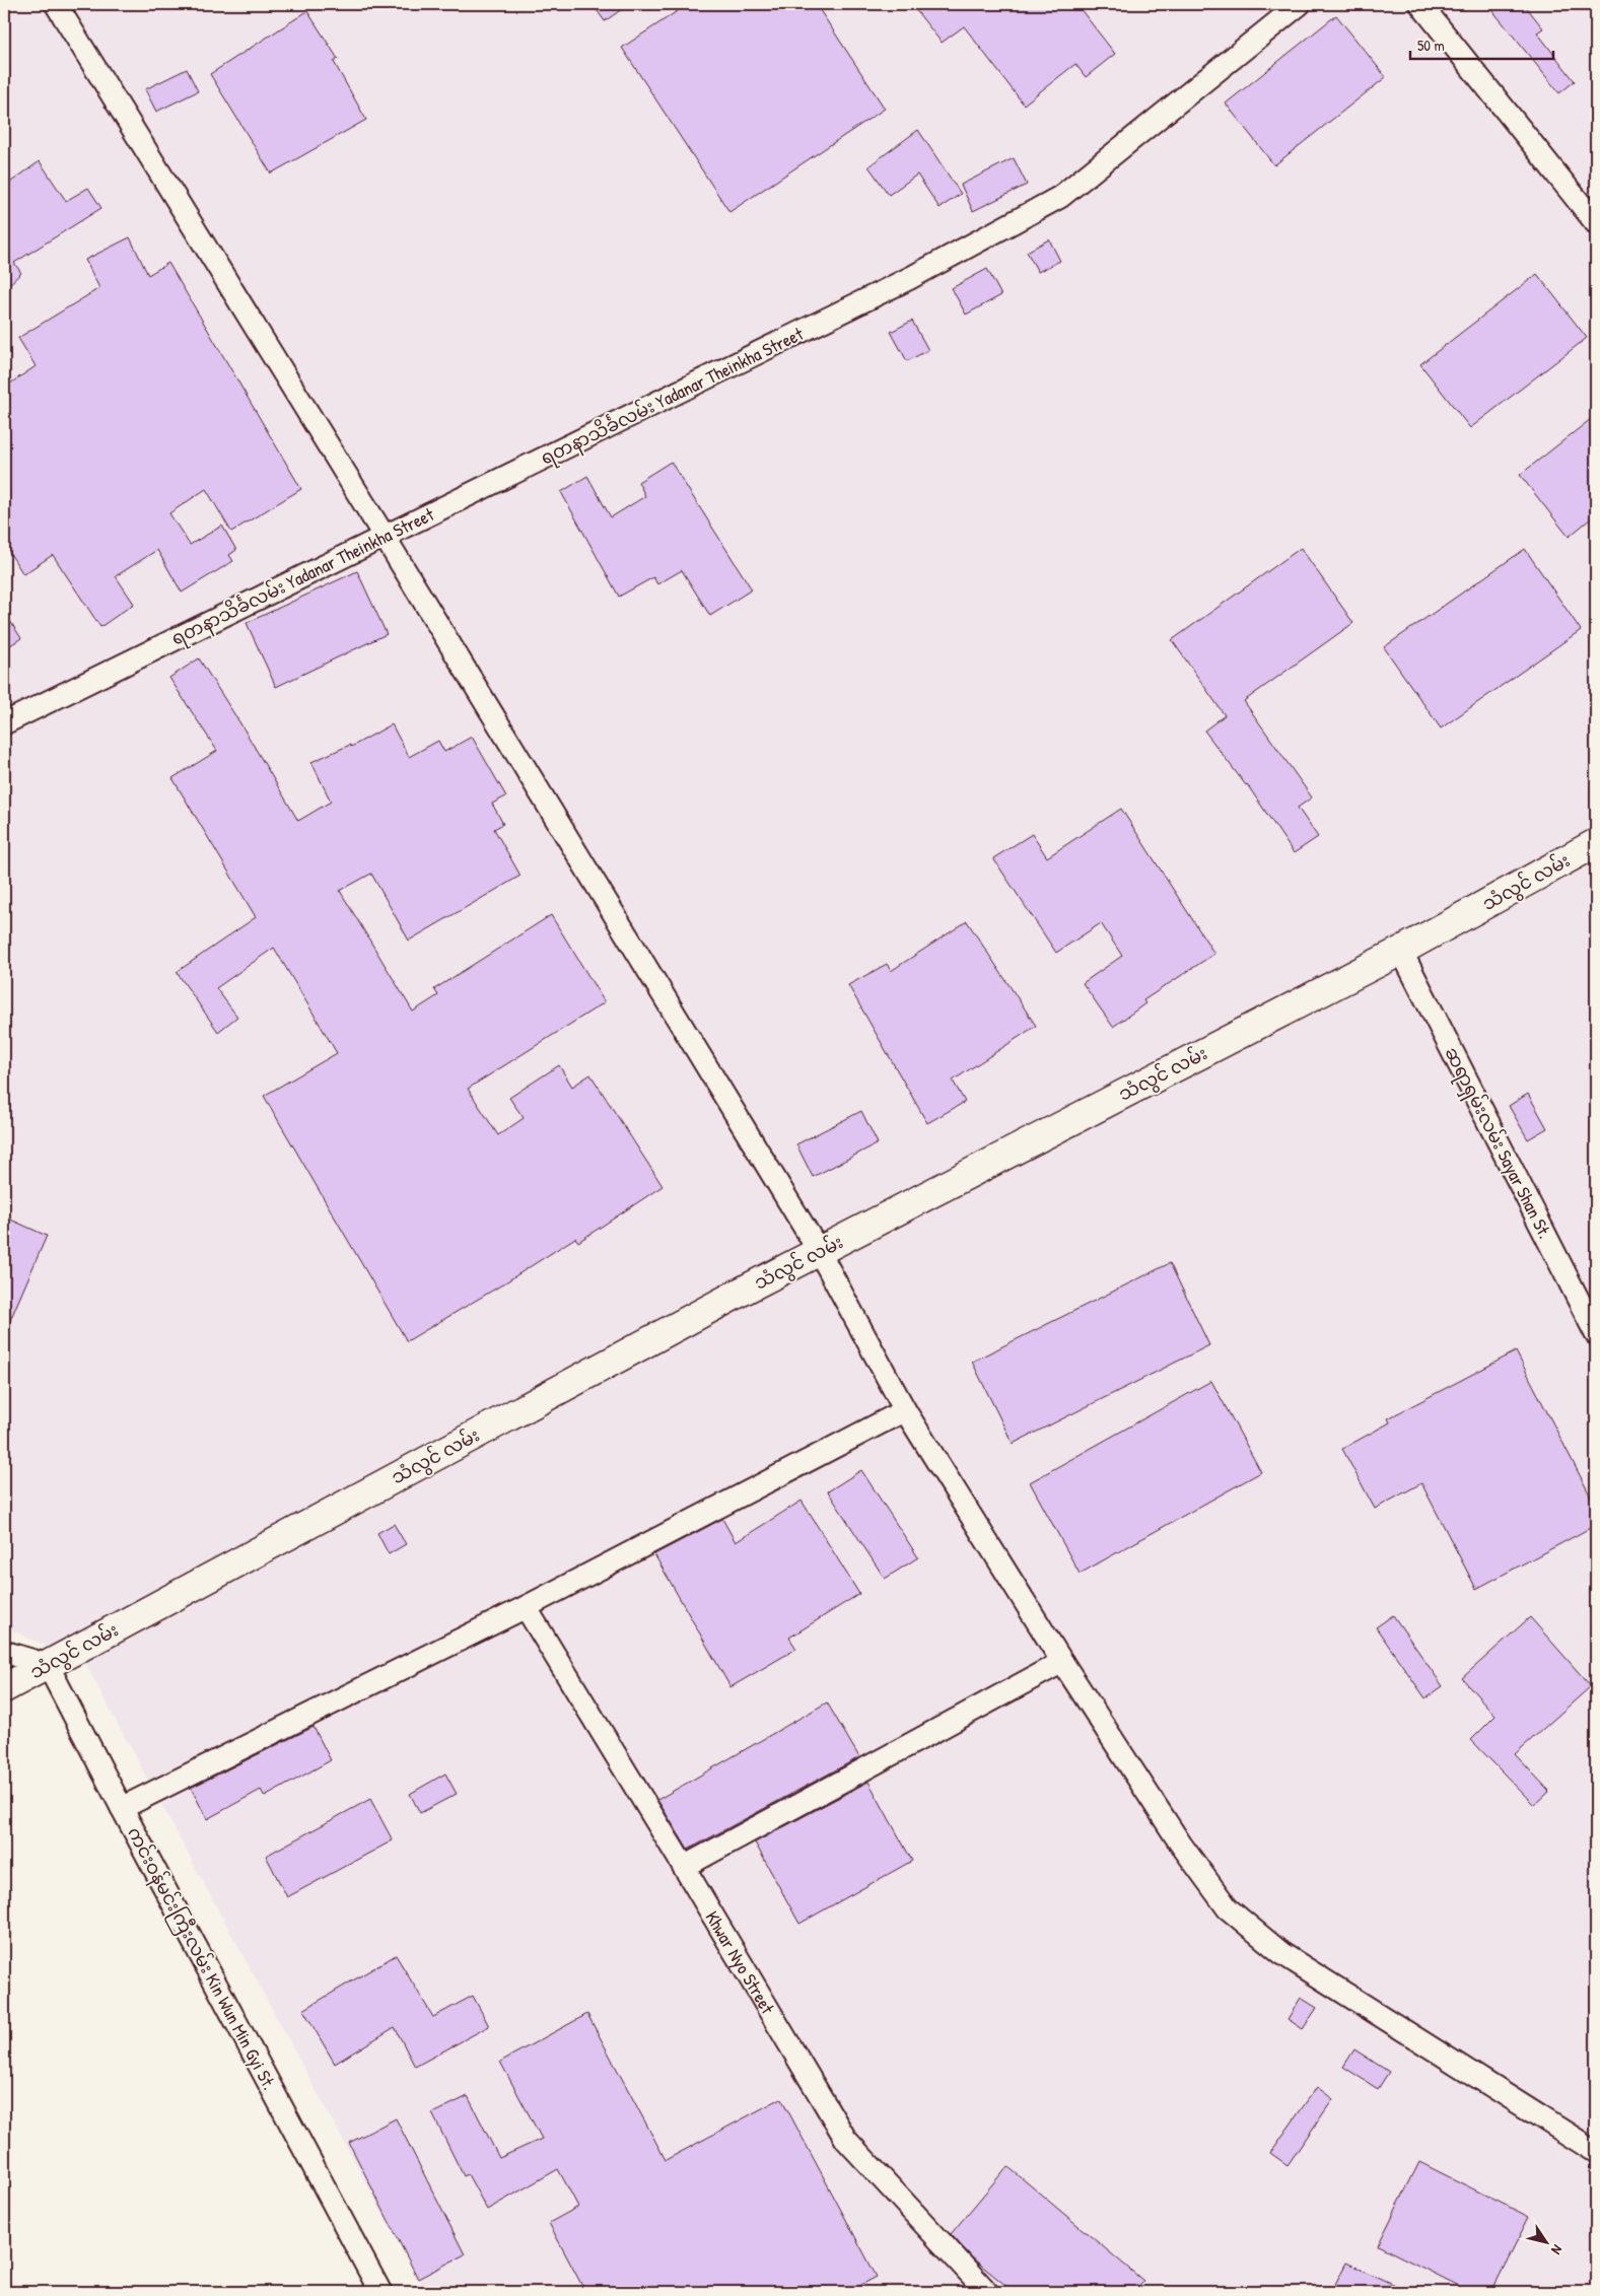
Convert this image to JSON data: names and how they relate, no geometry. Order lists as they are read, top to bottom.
{
  "streets": {
    "street": [
      "ရတနာသိင်္ခလမ်း Yadanar Theinkha Street",
      "သံလွင် လမ်း",
      "ဆရာရှမ်းလမ်း Sayar Shan St.",
      "ကင်းဝန်မင်းကြီးလမ်း Kin Wun Min Gyi St.",
      "Khwar Nyo Street"
    ]
  },
  "crossings": [
    ["သံလွင် လမ်း", "ဆရာရှမ်းလမ်း Sayar Shan St."],
    ["သံလွင် လမ်း", "ကင်းဝန်မင်းကြီးလမ်း Kin Wun Min Gyi St."]
  ],
  "scale_bar": "50 m",
  "north": "bottom right"
}
